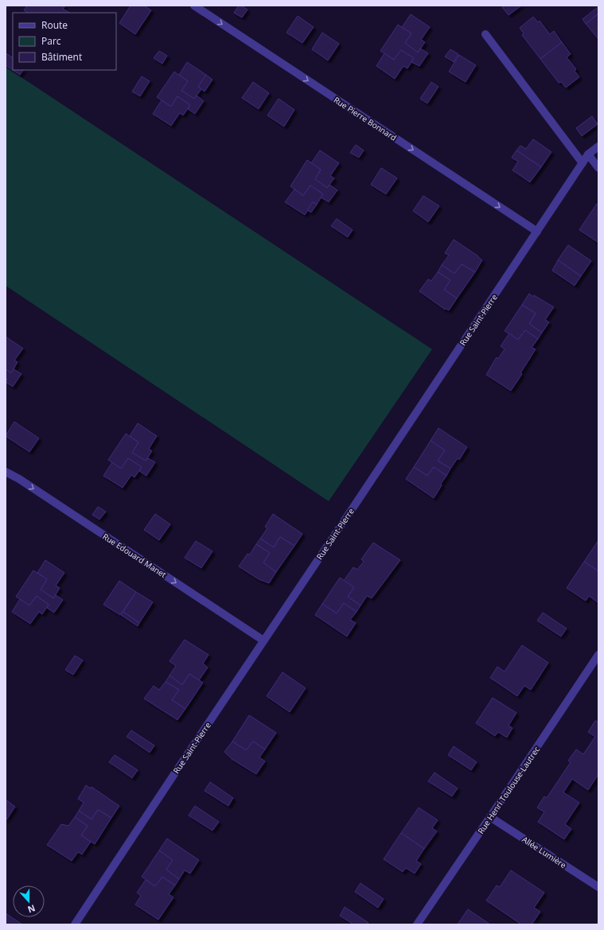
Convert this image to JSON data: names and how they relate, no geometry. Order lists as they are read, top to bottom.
{
  "streets": {
    "street": [
      "Rue Pierre Bonnard",
      "Rue Saint-Pierre",
      "Rue Edouard Manet",
      "Rue Henri Toulouse-Lautrec",
      "Allée Lumière"
    ]
  },
  "crossings": [
    ["Rue Pierre Bonnard", "Rue Saint-Pierre"],
    ["Rue Saint-Pierre", "Rue Edouard Manet"],
    ["Rue Henri Toulouse-Lautrec", "Allée Lumière"]
  ],
  "one_way": ["Rue Pierre Bonnard", "Rue Edouard Manet"],
  "legend": ["Route", "Parc", "Bâtiment"],
  "north": "bottom"
}
